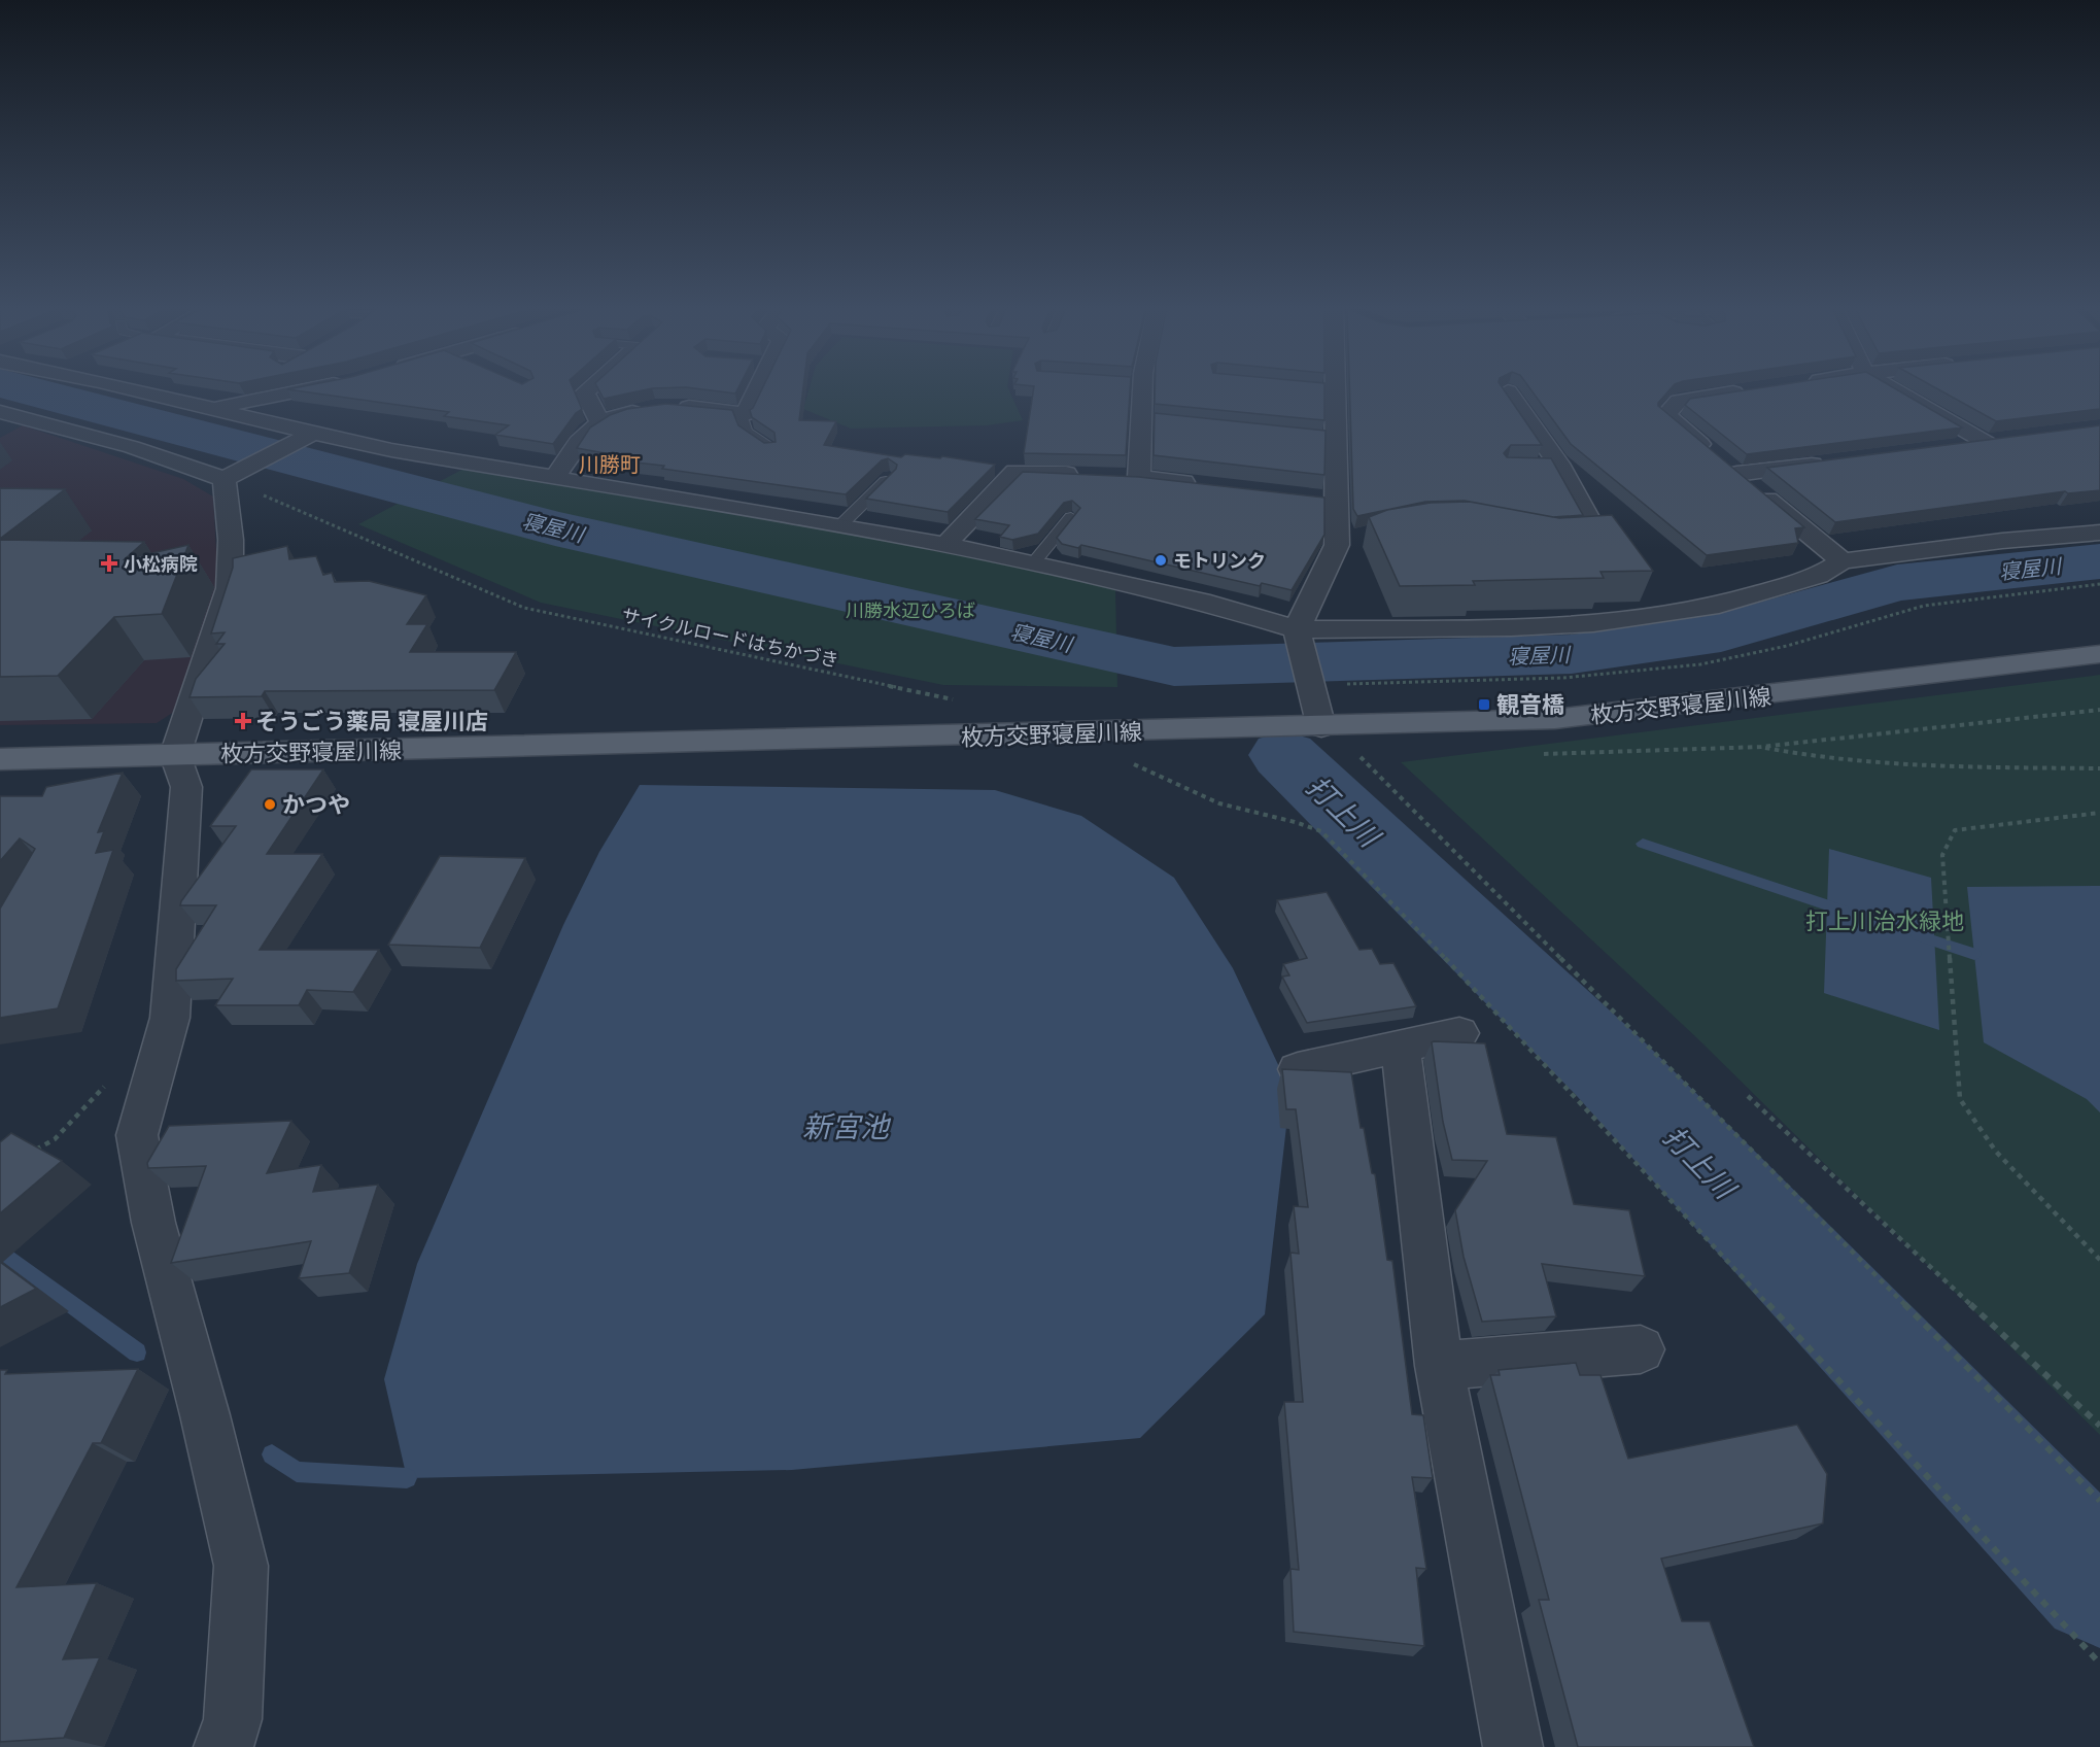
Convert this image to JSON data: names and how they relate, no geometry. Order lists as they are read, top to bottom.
{
  "streets": {
    "main road": ["枚方交野寝屋川線"],
    "path": ["サイクルロードはちかづき"]
  },
  "districts": ["川勝町"],
  "water": ["寝屋川", "打上川", "新宮池"],
  "parks": ["川勝水辺ひろば", "打上川治水緑地"],
  "places": {
    "other": ["モトリンク", "かつや"],
    "health": ["小松病院", "そうごう薬局 寝屋川店"],
    "transit": ["観音橋"]
  }
}
